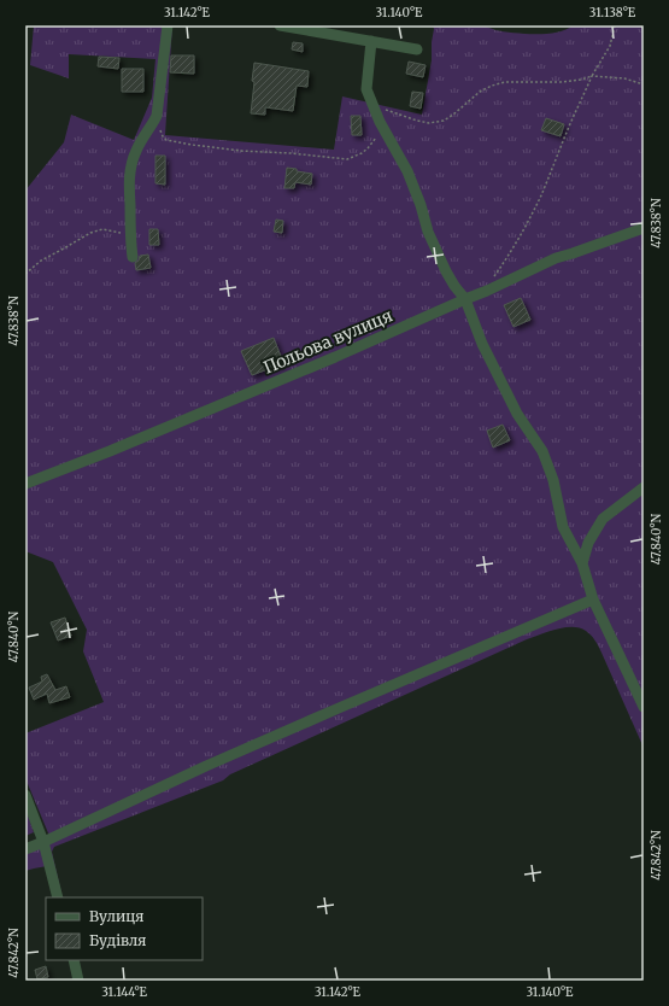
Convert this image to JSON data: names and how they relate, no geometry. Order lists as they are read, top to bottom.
{
  "streets": {
    "street": ["Польова вулиця"]
  },
  "legend": ["Вулиця", "Будівля"],
  "coordinates": [
    "31.142°E",
    "31.140°E",
    "31.138°E",
    "47.838°N",
    "47.840°N",
    "47.842°N",
    "31.144°E"
  ]
}
